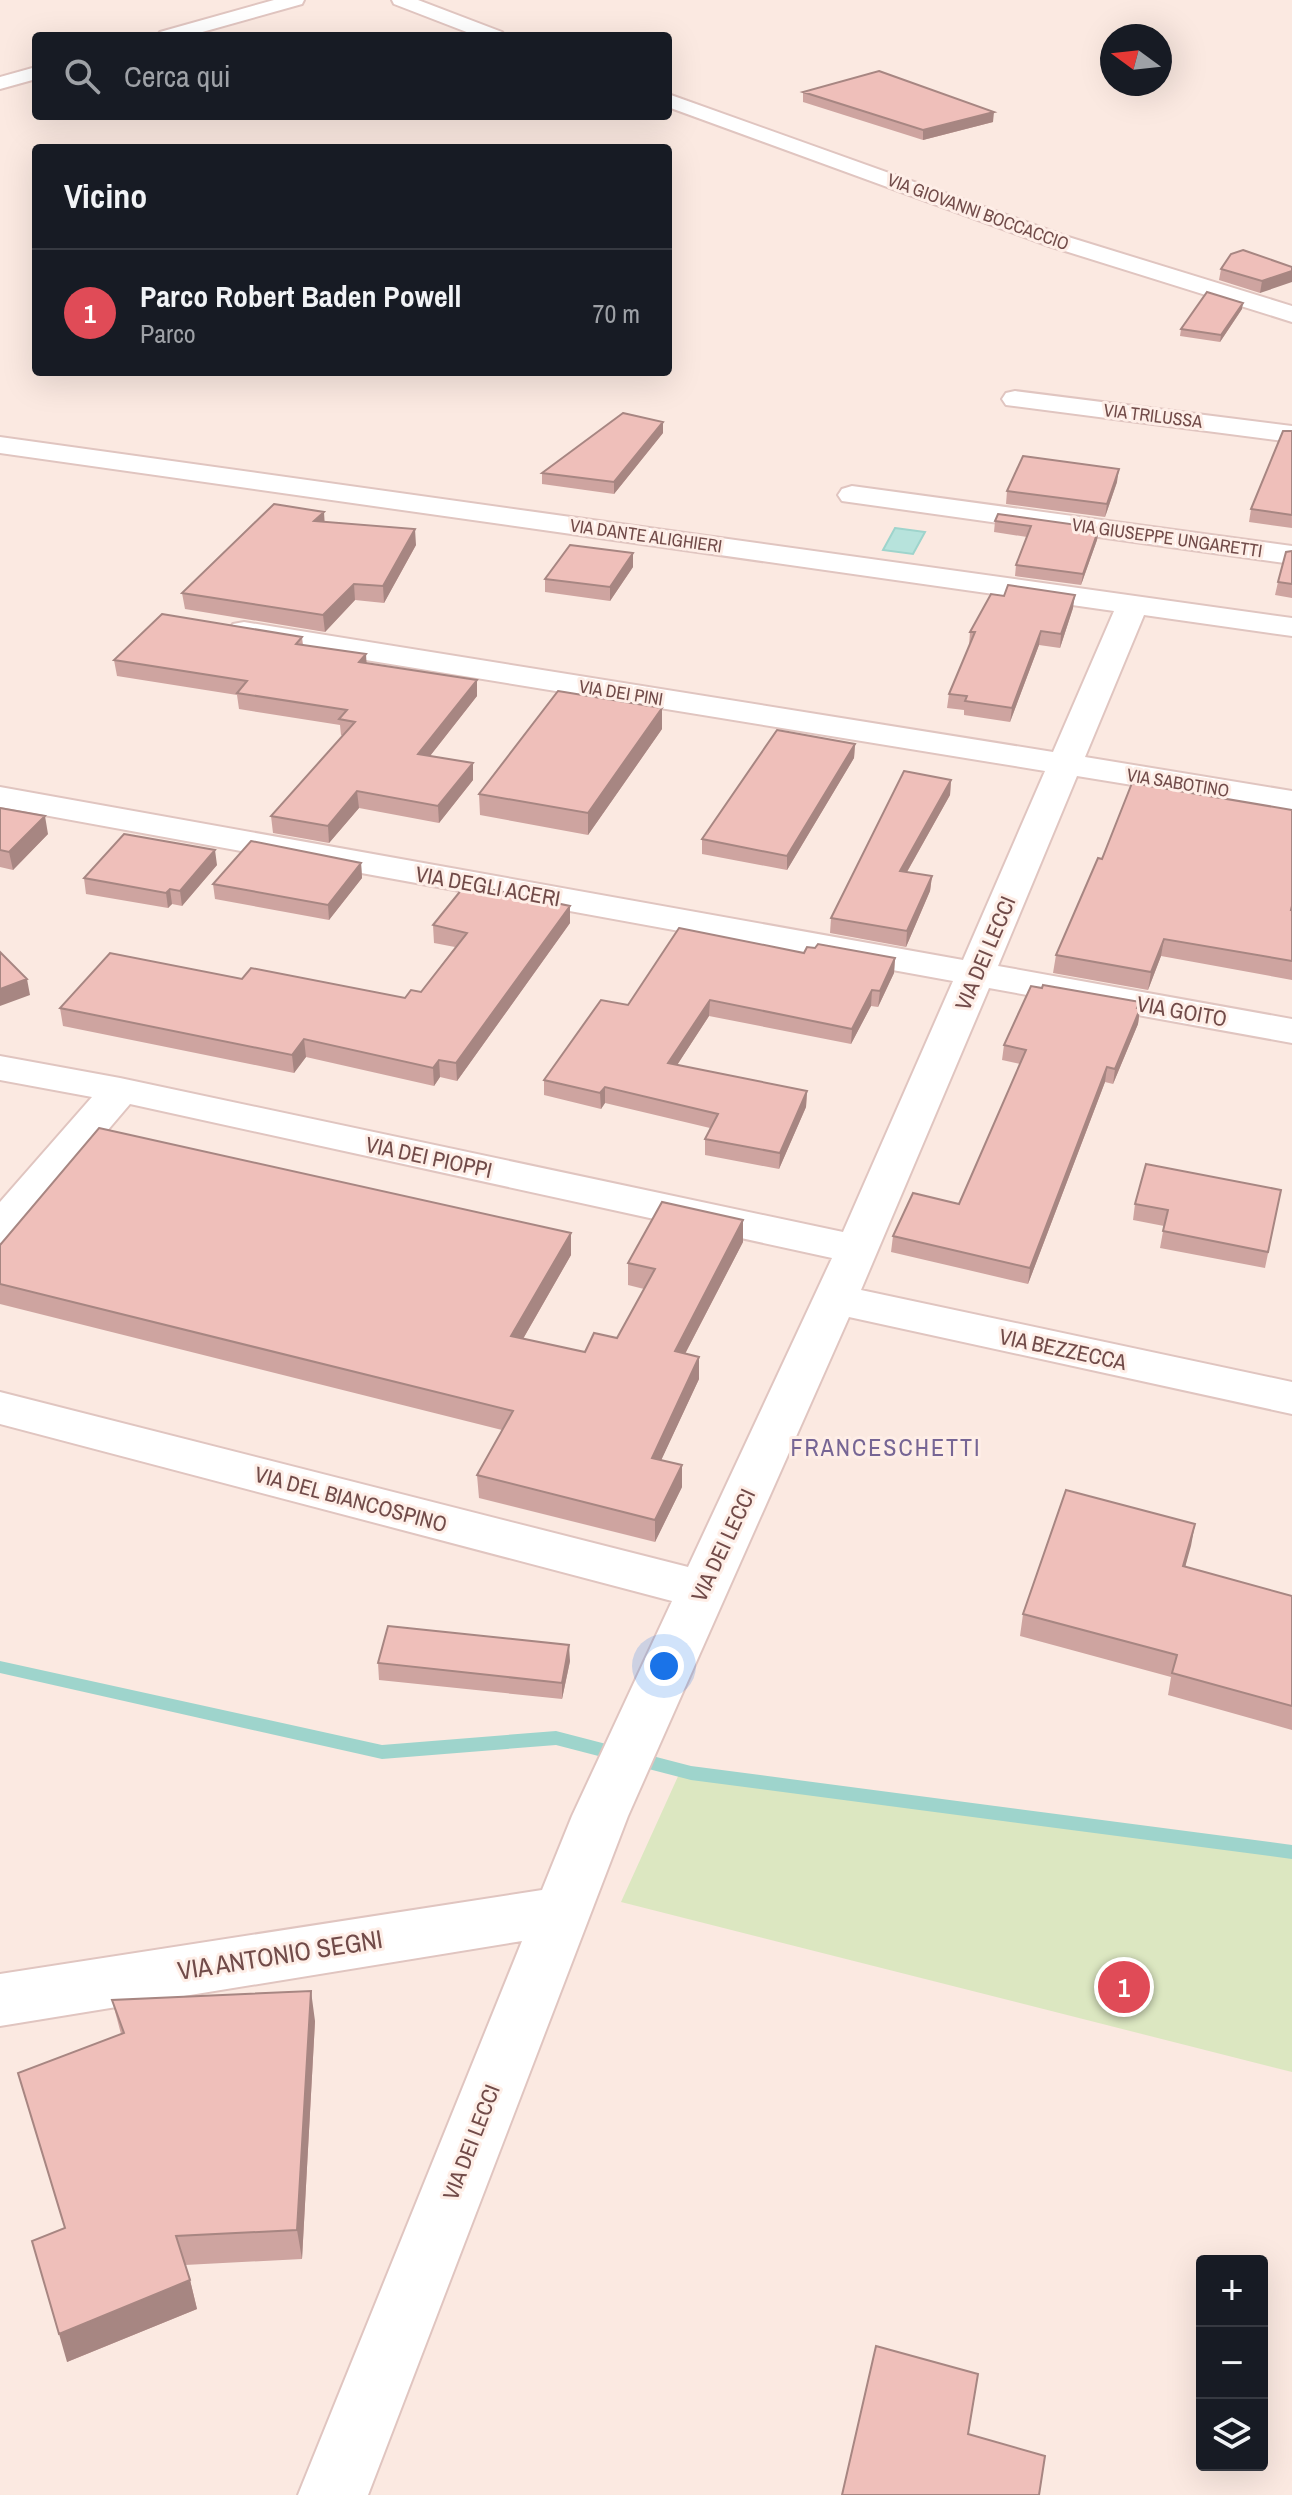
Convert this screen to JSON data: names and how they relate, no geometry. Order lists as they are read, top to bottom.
{
  "streets": {
    "street": [
      "VIA GIOVANNI BOCCACCIO",
      "VIA TRILUSSA",
      "VIA DANTE ALIGHIERI",
      "VIA GIUSEPPE UNGARETTI",
      "VIA DEI PINI",
      "VIA SABOTINO",
      "VIA DEGLI ACERI",
      "VIA DEI LECCI",
      "VIA GOITO",
      "VIA DEI PIOPPI",
      "VIA BEZZECCA",
      "VIA DEL BIANCOSPINO",
      "VIA ANTONIO SEGNI"
    ]
  },
  "crossings": [
    ["VIA DANTE ALIGHIERI", "VIA DEI LECCI"],
    ["VIA DEI PINI", "VIA SABOTINO"],
    ["VIA DEI PINI", "VIA DEI LECCI"],
    ["VIA SABOTINO", "VIA DEI LECCI"],
    ["VIA DEGLI ACERI", "VIA DEI LECCI"],
    ["VIA DEGLI ACERI", "VIA GOITO"],
    ["VIA DEI LECCI", "VIA GOITO"],
    ["VIA DEI LECCI", "VIA DEI PIOPPI"],
    ["VIA DEI LECCI", "VIA BEZZECCA"],
    ["VIA DEI LECCI", "VIA DEL BIANCOSPINO"],
    ["VIA DEI LECCI", "VIA ANTONIO SEGNI"]
  ],
  "districts": ["FRANCESCHETTI"],
  "north": "left",
  "page": {
    "search": "Cerca qui",
    "heading": "Vicino",
    "list": [
      {
        "mark": "1",
        "name": "Parco Robert Baden Powell",
        "note": "Parco",
        "value": "70 m"
      }
    ],
    "pins": "1",
    "map_buttons": ["+", "−"]
  }
}
